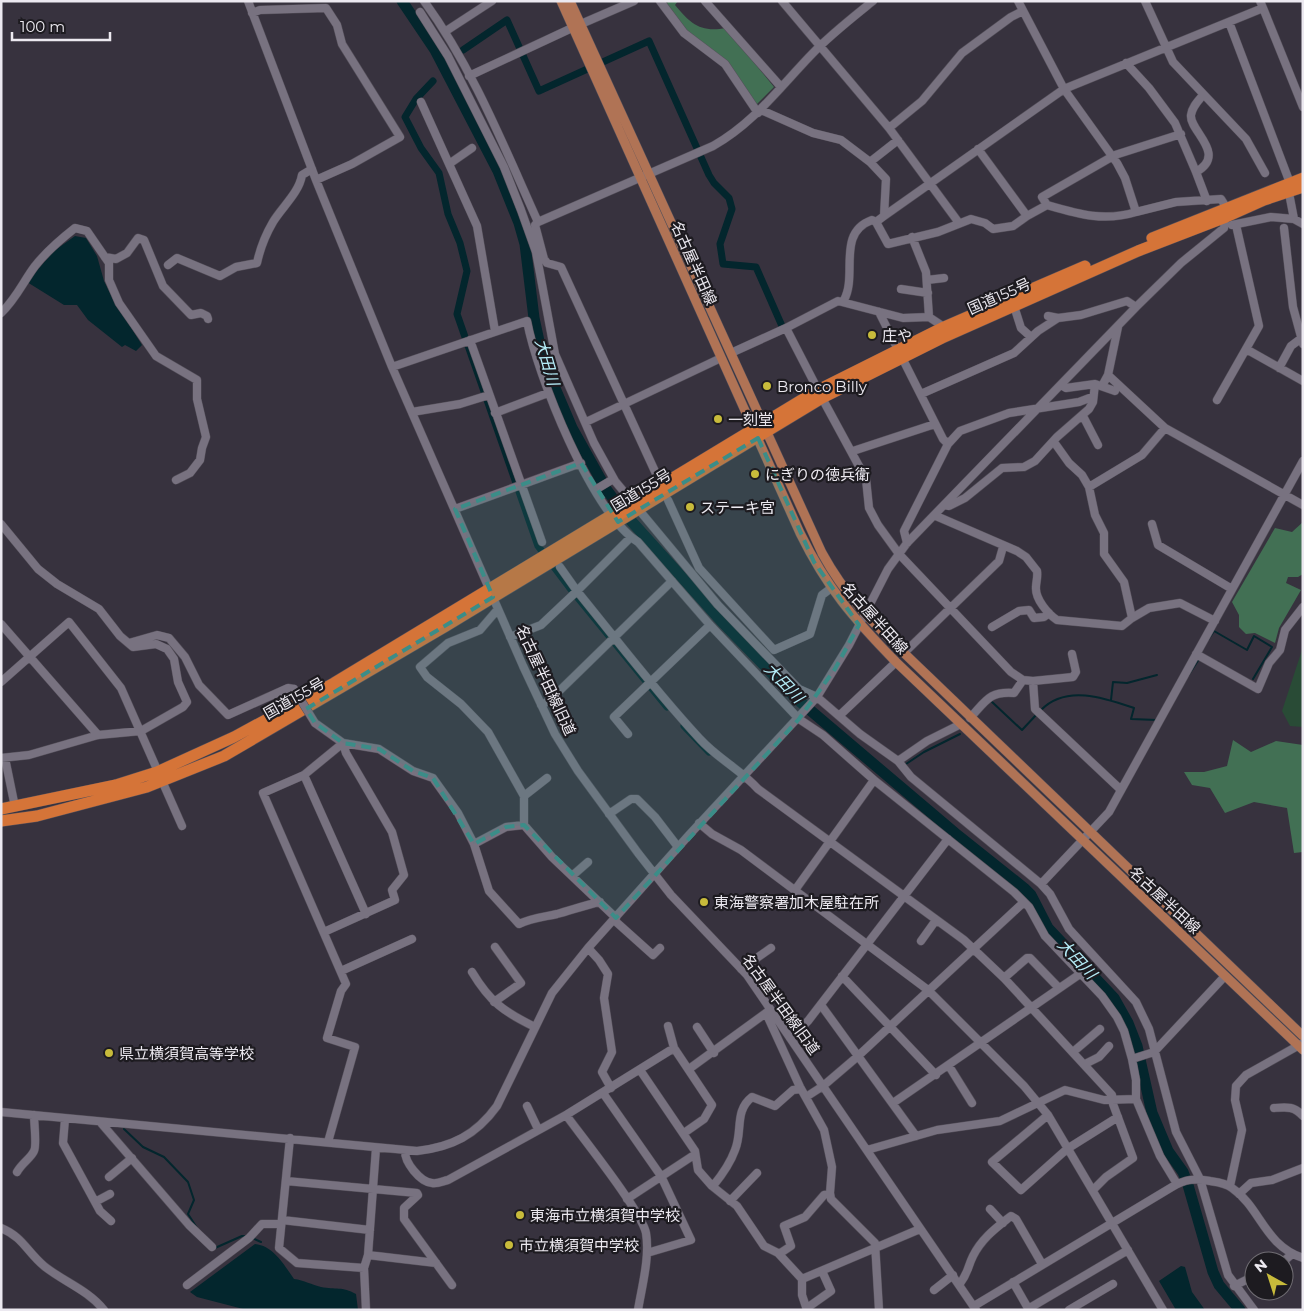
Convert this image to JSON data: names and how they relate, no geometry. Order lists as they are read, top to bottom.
{
  "streets": {
    "highway": ["国道155号"],
    "main road": ["名古屋半田線"],
    "street": ["名古屋半田線旧道"]
  },
  "crossings": [
    ["名古屋半田線", "国道155号"],
    ["国道155号", "名古屋半田線旧道"]
  ],
  "water": ["大田川"],
  "places": [
    "庄や",
    "Bronco Billy",
    "一刻堂",
    "にぎりの徳兵衛",
    "ステーキ宮",
    "東海警察署加木屋駐在所",
    "県立横須賀高等学校",
    "東海市立横須賀中学校",
    "市立横須賀中学校"
  ],
  "scale_bar": "100 m",
  "north": "top left"
}
